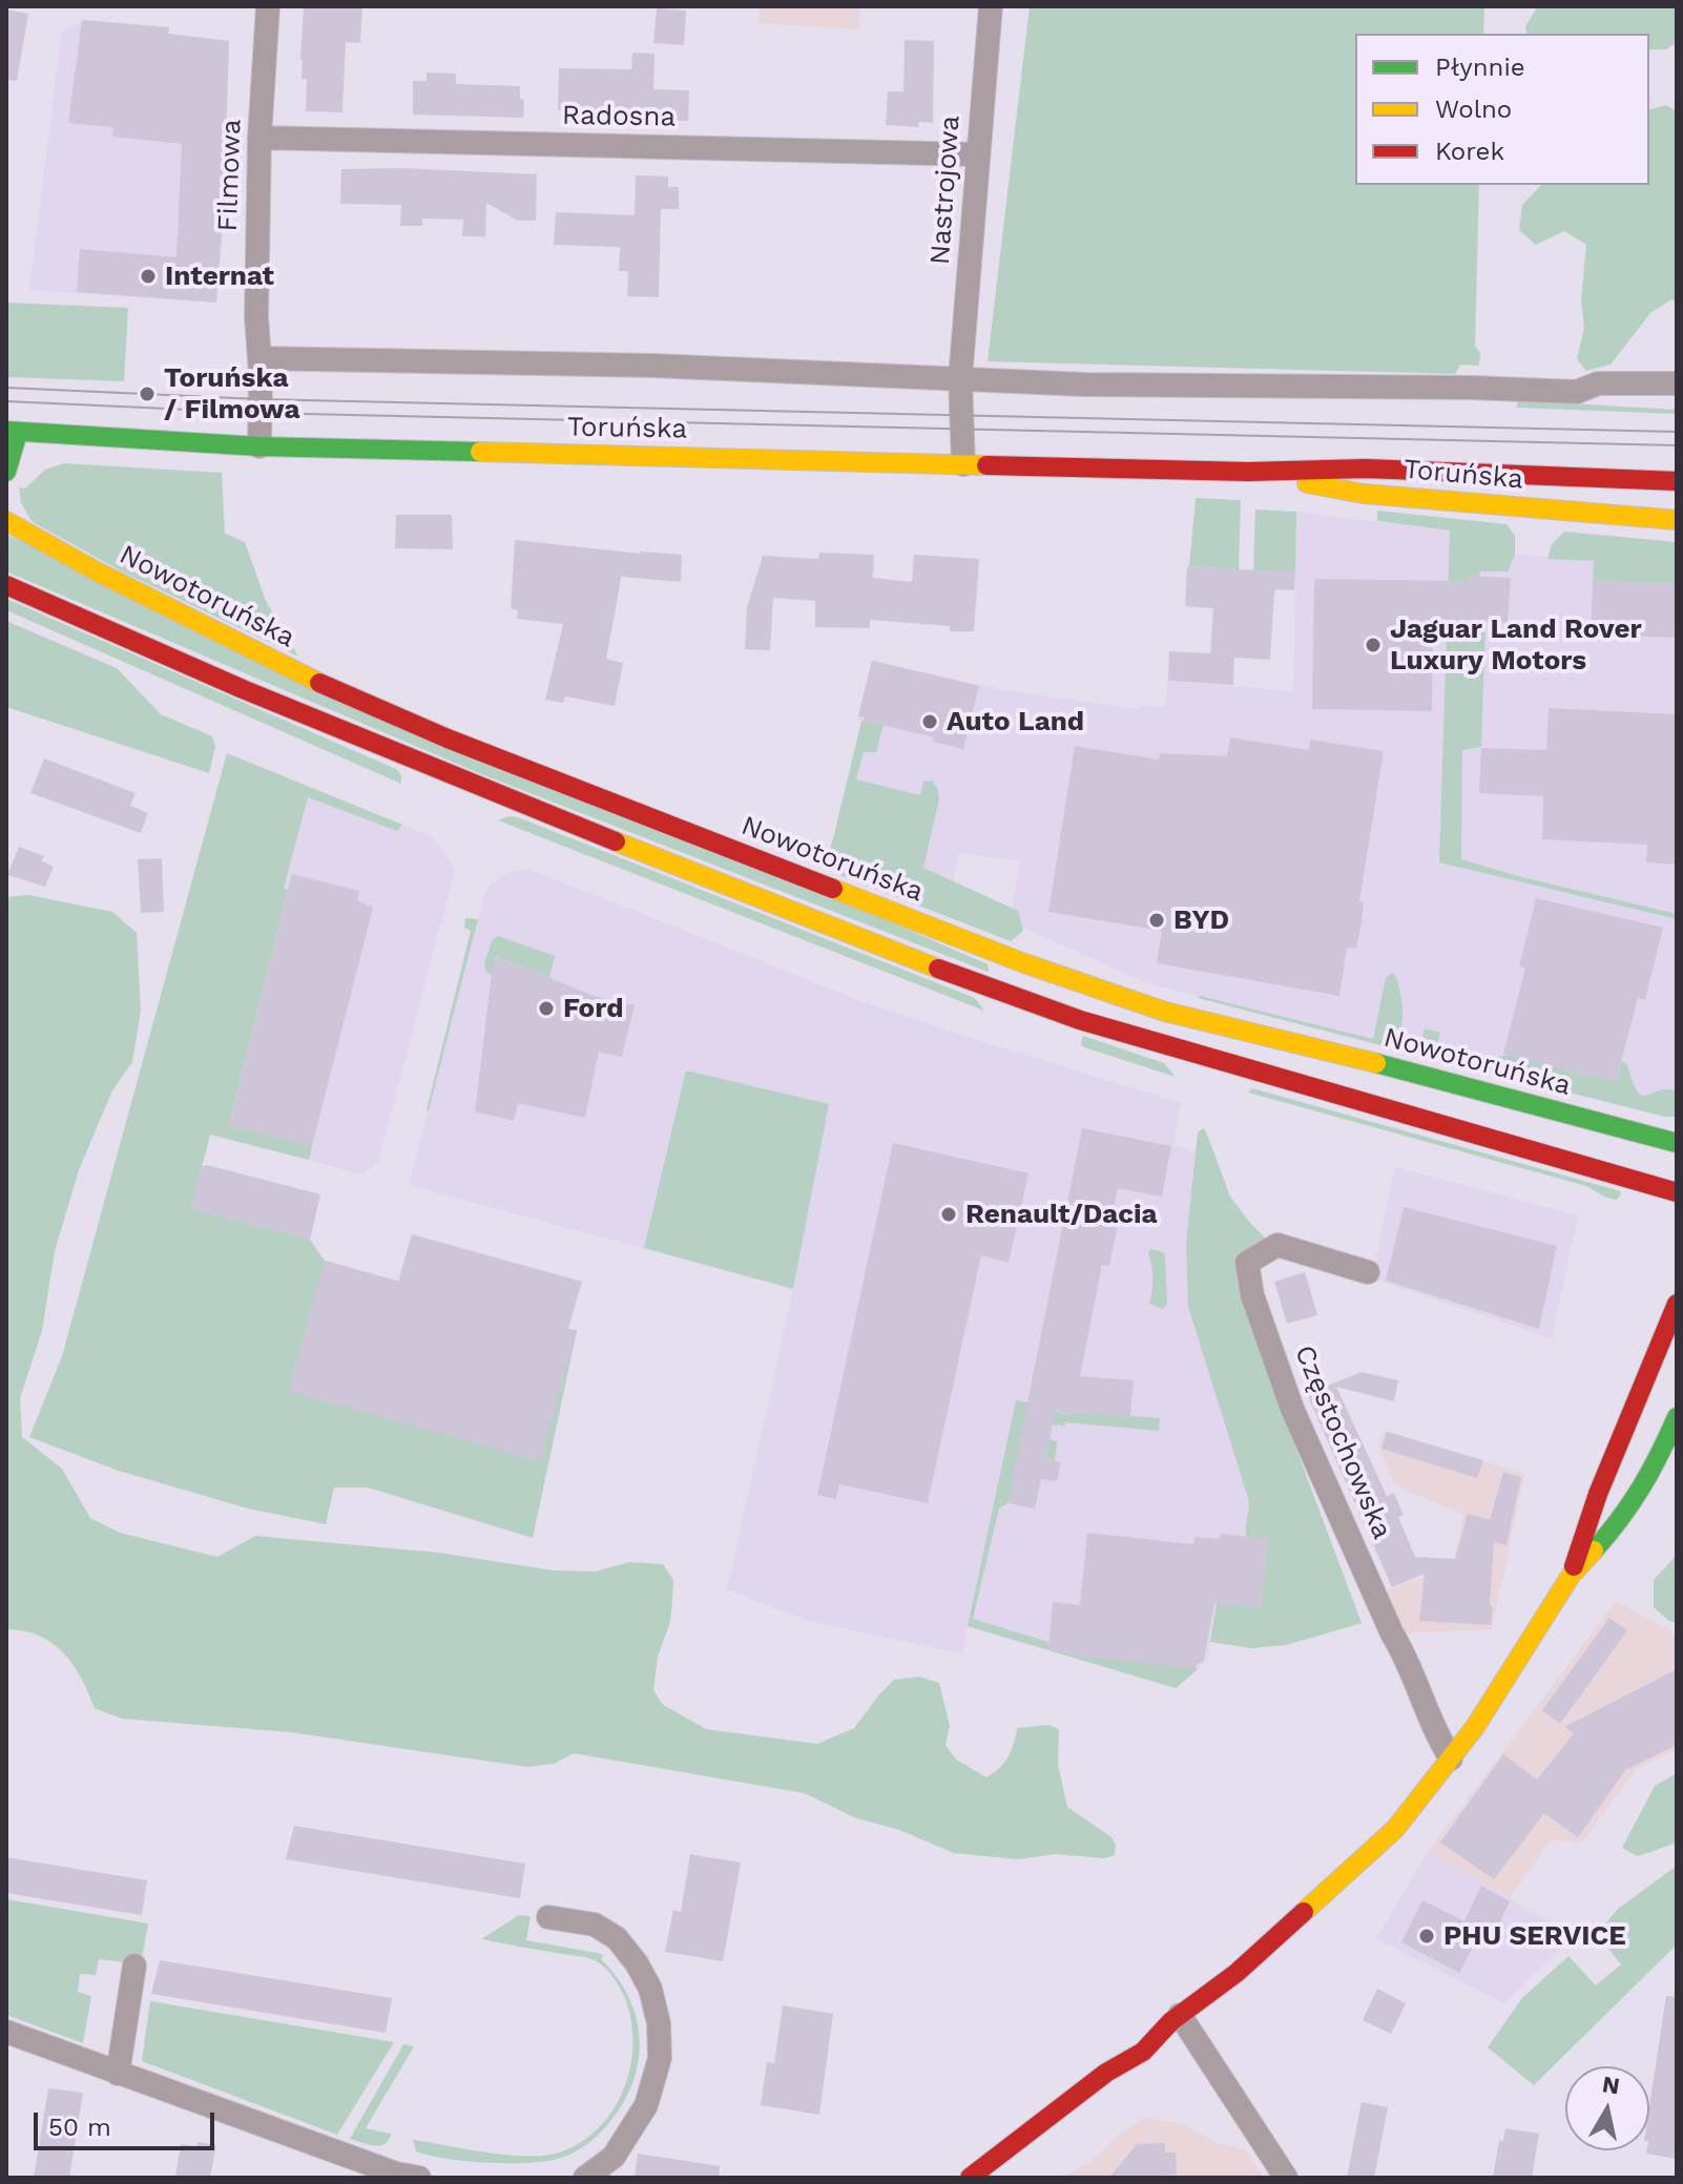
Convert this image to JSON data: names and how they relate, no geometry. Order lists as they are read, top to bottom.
{
  "streets": {
    "main road": ["Toruńska", "Nowotoruńska"],
    "street": [
      "Radosna",
      "Filmowa",
      "Nastrojowa",
      "Częstochowska"
    ]
  },
  "crossings": [
    ["Radosna", "Filmowa"],
    ["Radosna", "Nastrojowa"],
    ["Filmowa", "Toruńska"],
    ["Nastrojowa", "Toruńska"]
  ],
  "places": [
    "Internat",
    "Toruńska / Filmowa",
    "Jaguar Land Rover Luxury Motors",
    "Auto Land",
    "BYD",
    "Ford",
    "Renault/Dacia",
    "PHU SERVICE"
  ],
  "legend": ["Płynnie", "Wolno", "Korek"],
  "scale_bar": "50 m",
  "north": "top"
}
